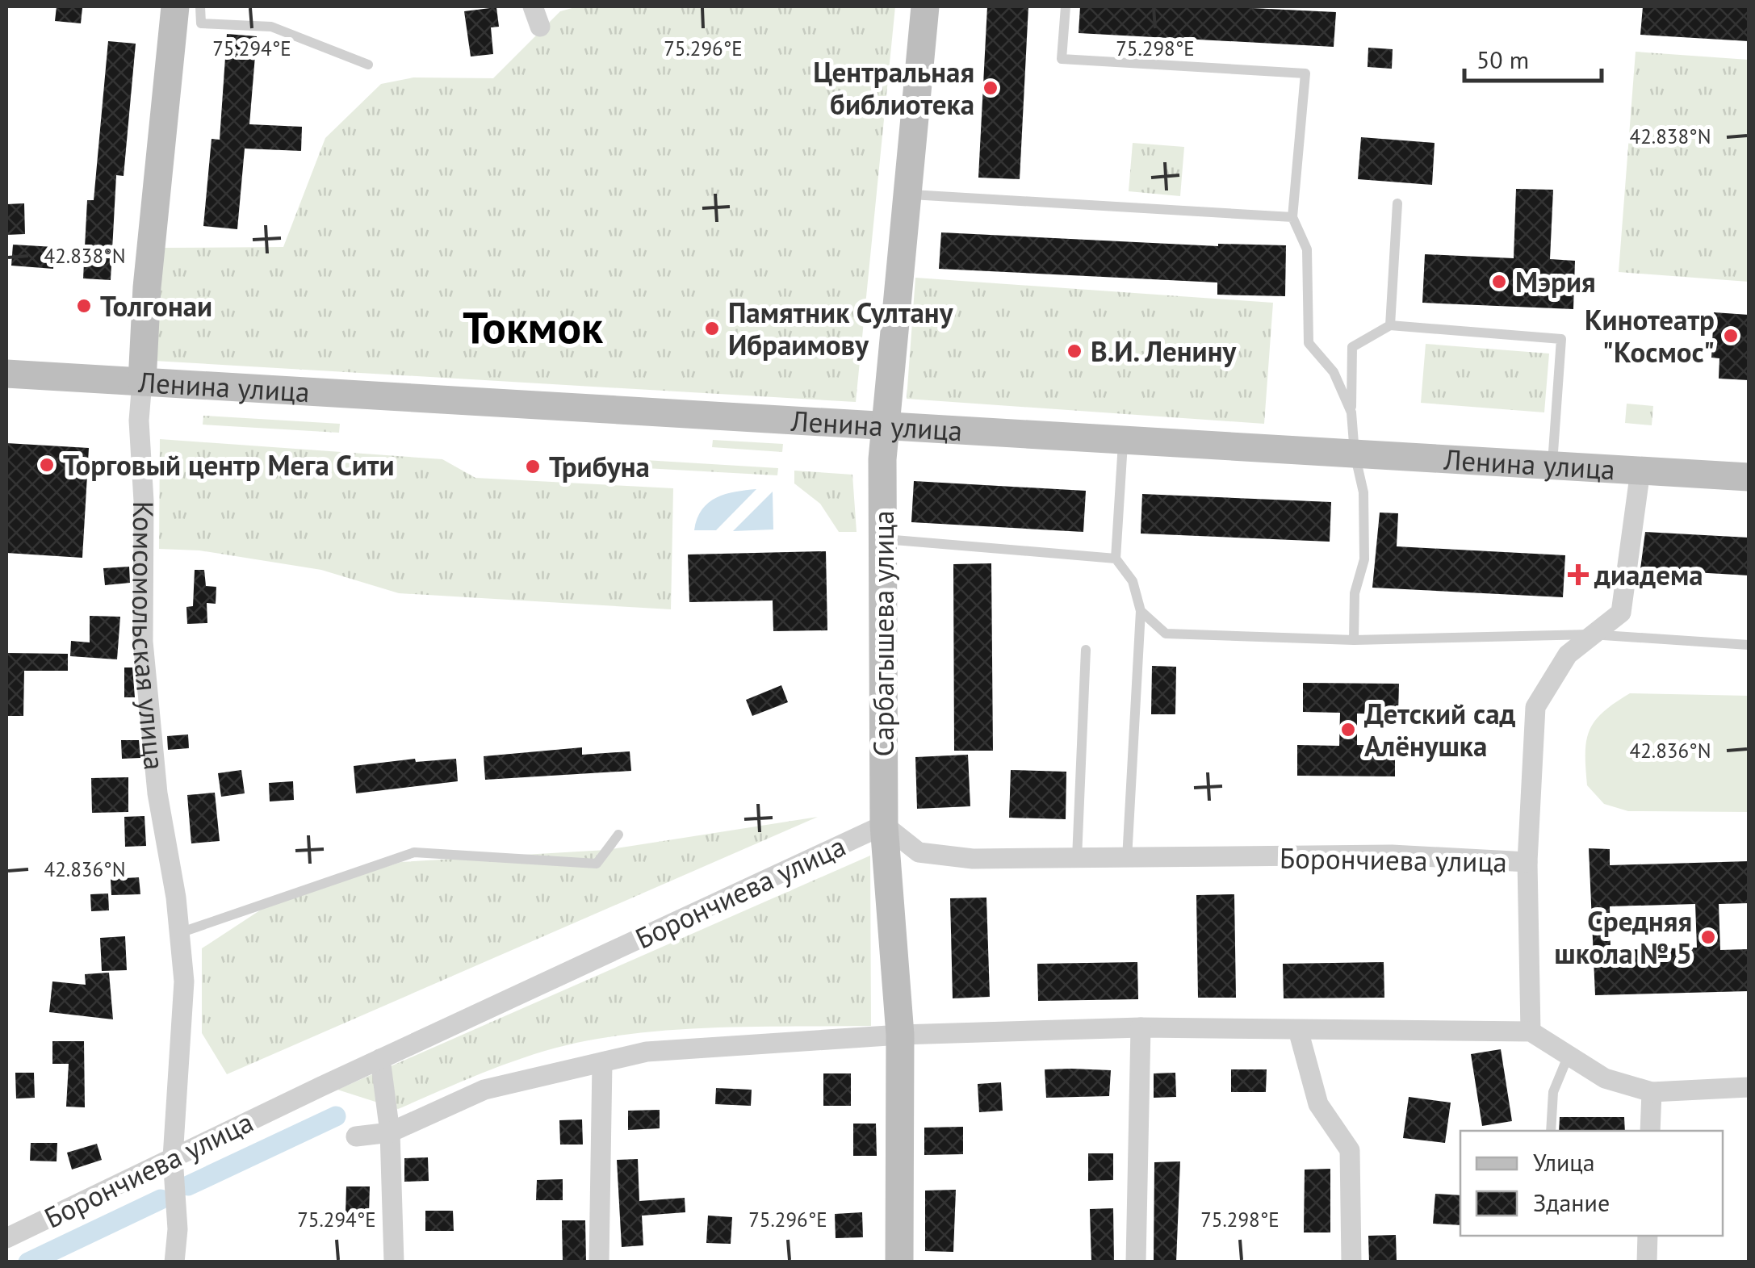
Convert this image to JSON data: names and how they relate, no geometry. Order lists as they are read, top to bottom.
{
  "streets": {
    "main road": ["Ленина улица", "Сарбагышева улица", "Комсомольская улица"],
    "street": ["Борончиева улица"]
  },
  "crossings": [
    ["Ленина улица", "Сарбагышева улица"],
    ["Ленина улица", "Комсомольская улица"],
    ["Сарбагышева улица", "Борончиева улица"],
    ["Комсомольская улица", "Борончиева улица"]
  ],
  "districts": ["Токмок"],
  "places": {
    "other": [
      "Центральная библиотека",
      "Мэрия",
      "Толгонаи",
      "Памятник Султану Ибраимову",
      "Кинотеатр \"Космос\"",
      "В.И. Ленину",
      "Торговый центр Мега Сити",
      "Трибуна",
      "Детский сад Алёнушка",
      "Средняя школа № 5"
    ],
    "health": ["диадема"]
  },
  "legend": ["Улица", "Здание"],
  "scale_bar": "50 m",
  "coordinates": [
    "75.294°E",
    "75.296°E",
    "75.298°E",
    "42.838°N",
    "42.836°N"
  ]
}
